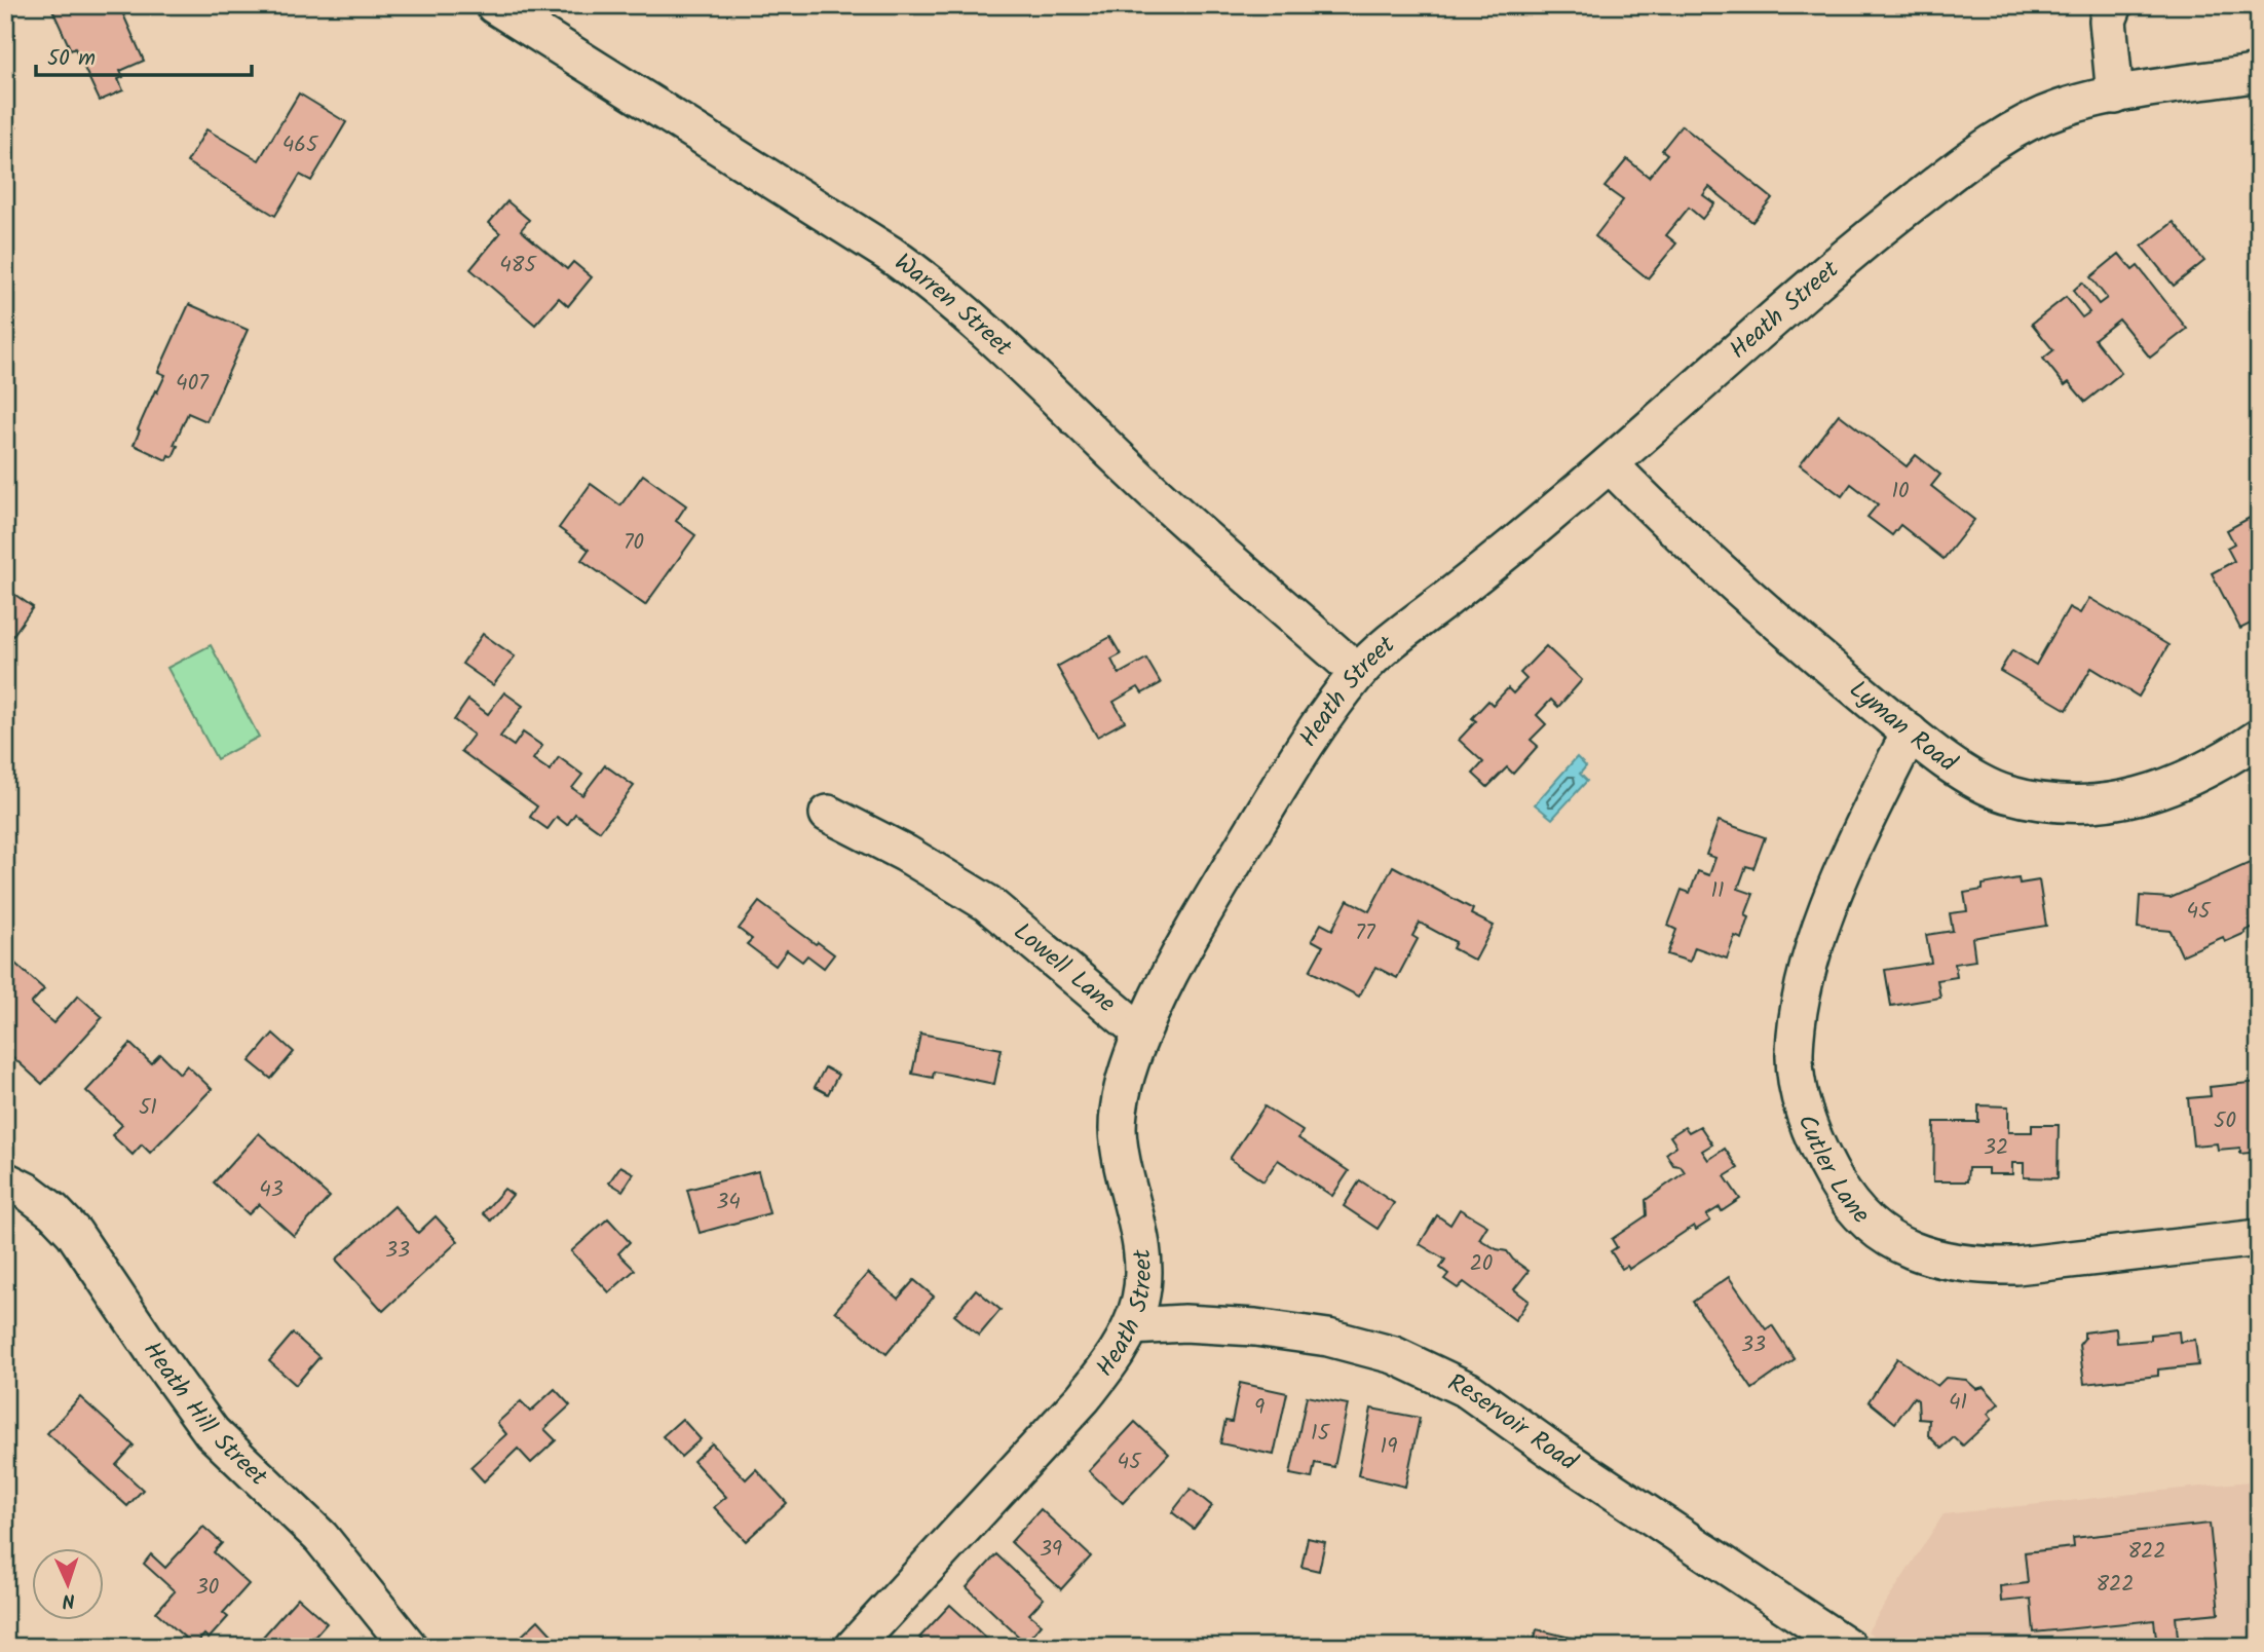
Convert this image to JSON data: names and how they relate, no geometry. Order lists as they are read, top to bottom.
{
  "streets": {
    "street": [
      "Warren Street",
      "Heath Street",
      "Lyman Road",
      "Lowell Lane",
      "Cutler Lane",
      "Heath Hill Street",
      "Reservoir Road"
    ]
  },
  "crossings": [
    ["Warren Street", "Heath Street"],
    ["Heath Street", "Lyman Road"],
    ["Heath Street", "Lowell Lane"],
    ["Heath Street", "Reservoir Road"],
    ["Lyman Road", "Cutler Lane"]
  ],
  "house_numbers": [
    "465",
    "485",
    "407",
    "10",
    "70",
    "11",
    "45",
    "77",
    "51",
    "50",
    "32",
    "43",
    "34",
    "33",
    "20",
    "33",
    "41",
    "9",
    "15",
    "19",
    "45",
    "39",
    "822",
    "822",
    "30"
  ],
  "scale_bar": "50 m",
  "north": "bottom"
}
